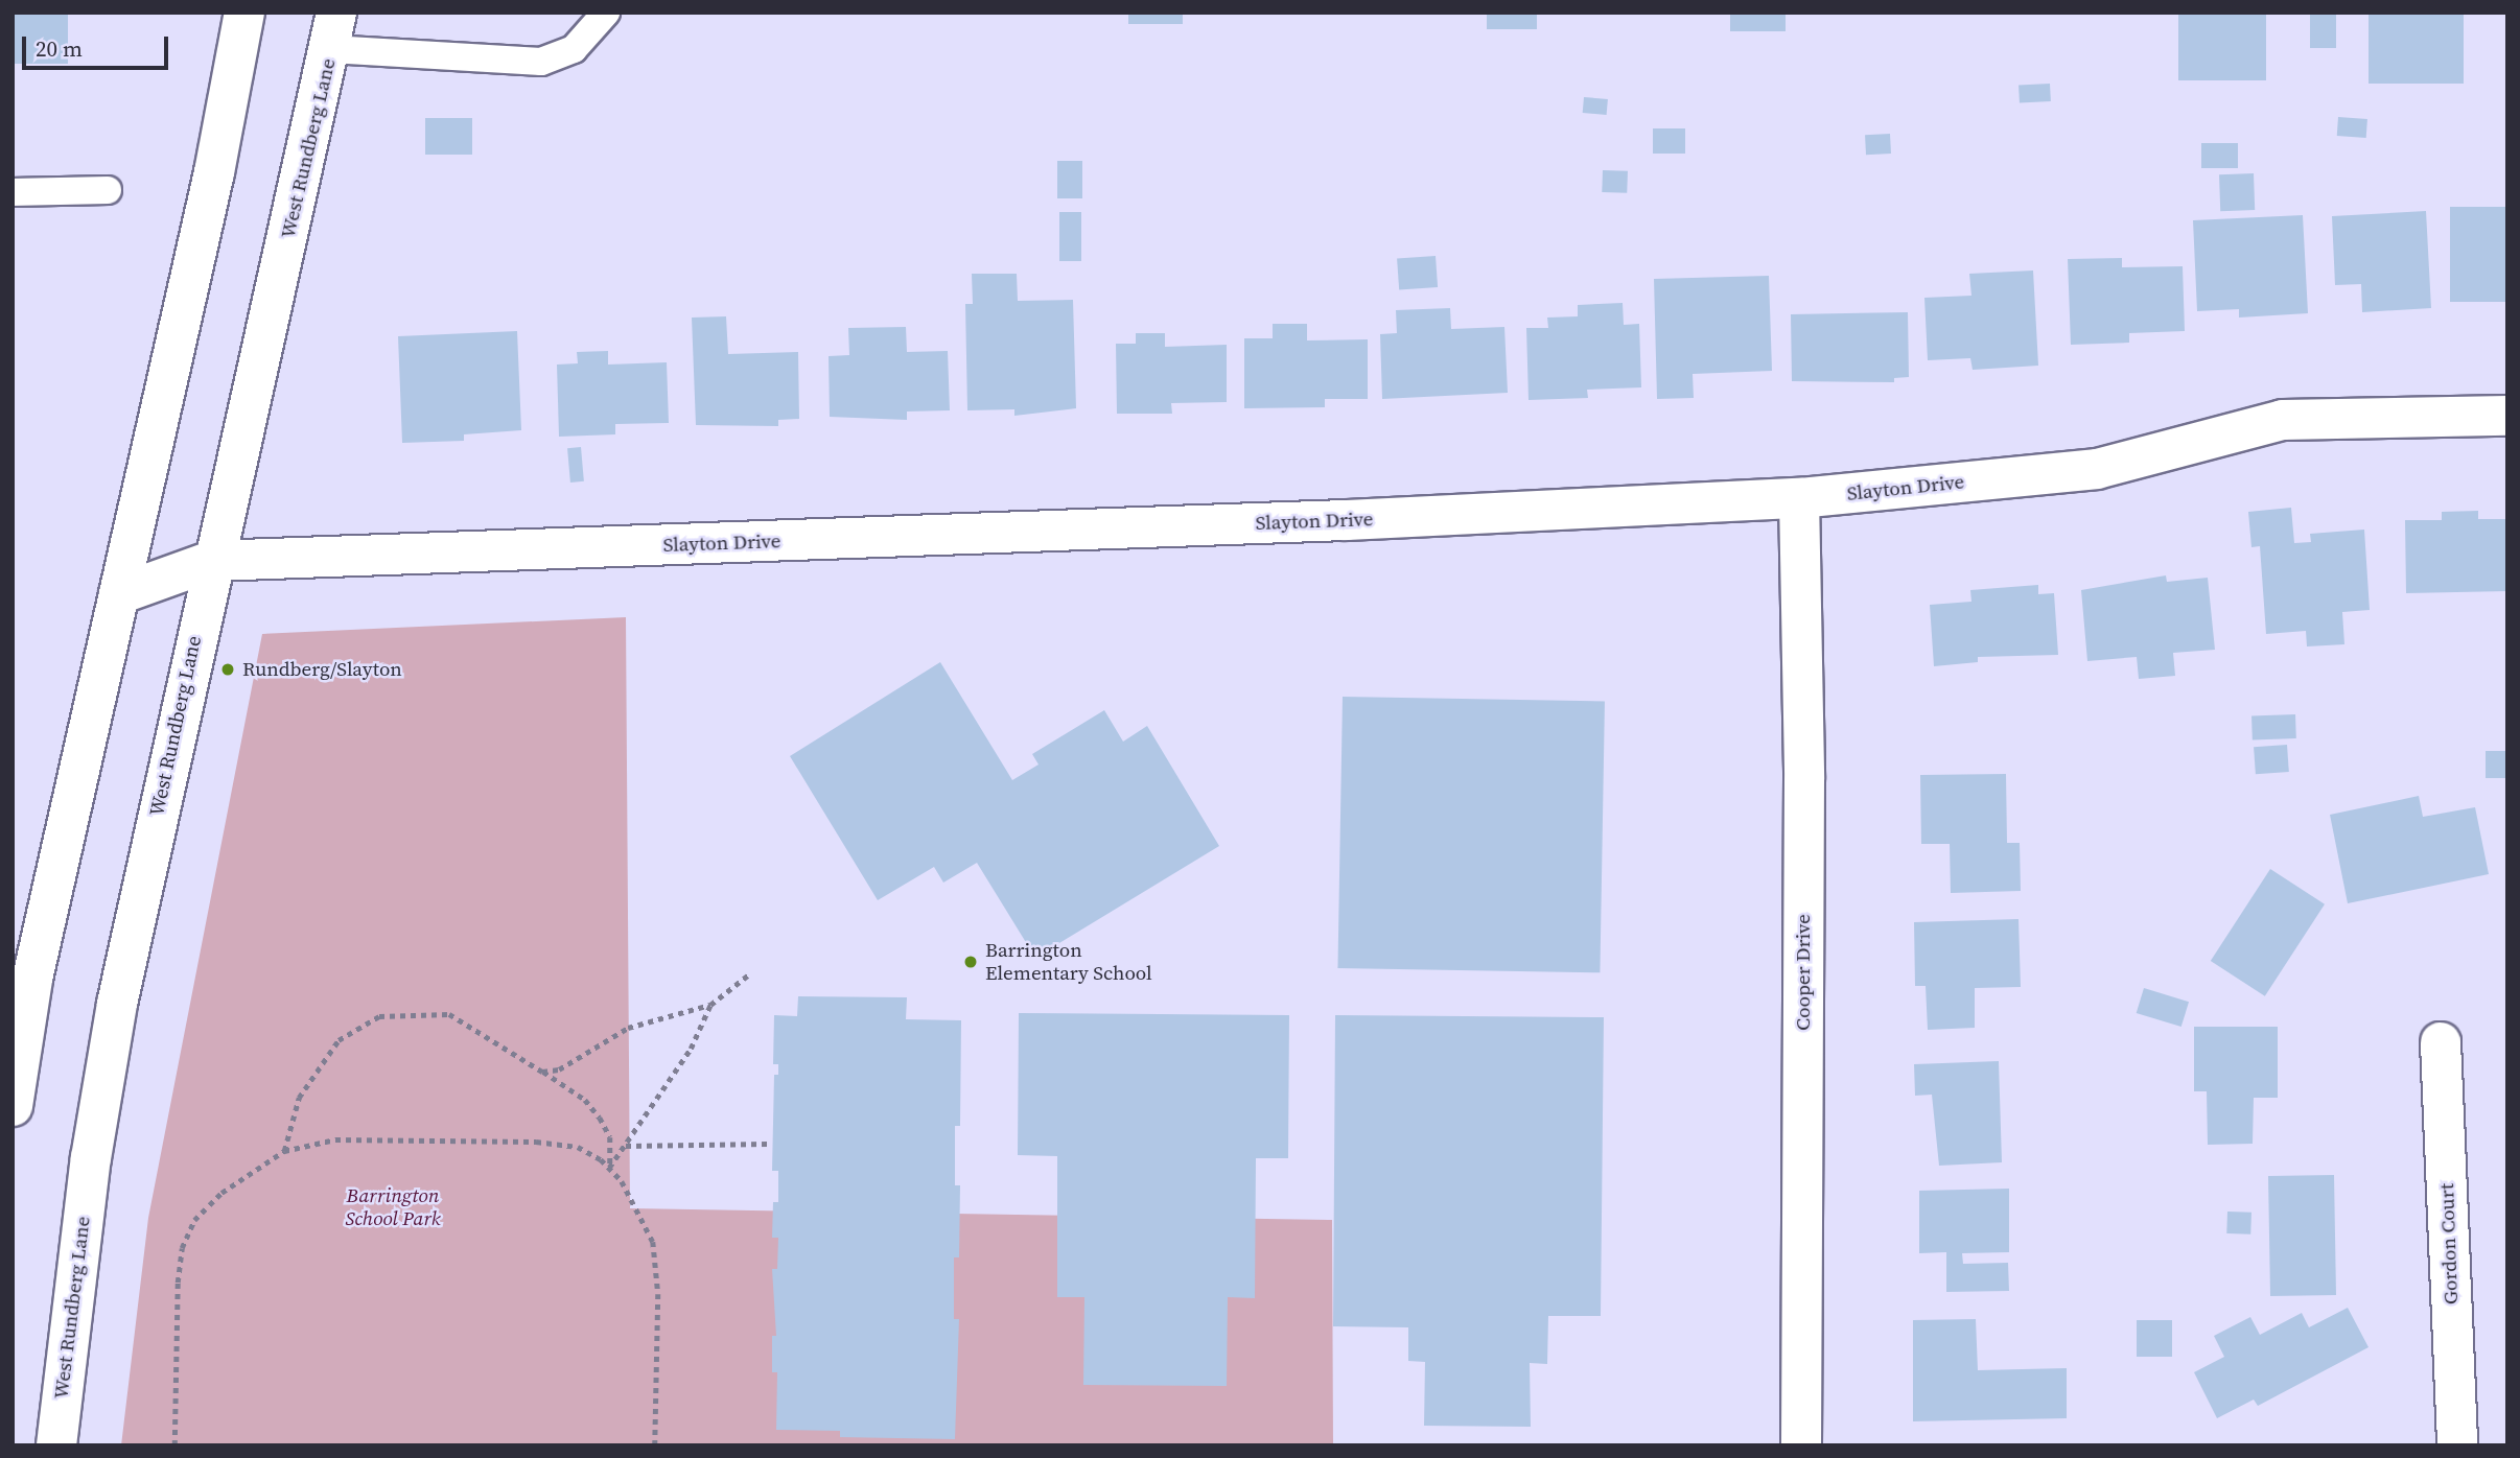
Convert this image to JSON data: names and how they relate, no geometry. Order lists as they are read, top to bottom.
{
  "streets": {
    "street": [
      "West Rundberg Lane",
      "Slayton Drive",
      "Cooper Drive",
      "Gordon Court"
    ]
  },
  "crossings": [
    ["West Rundberg Lane", "Slayton Drive"],
    ["Slayton Drive", "Cooper Drive"]
  ],
  "parks": ["Barrington School Park"],
  "places": ["Rundberg/Slayton", "Barrington Elementary School"],
  "scale_bar": "20 m"
}
